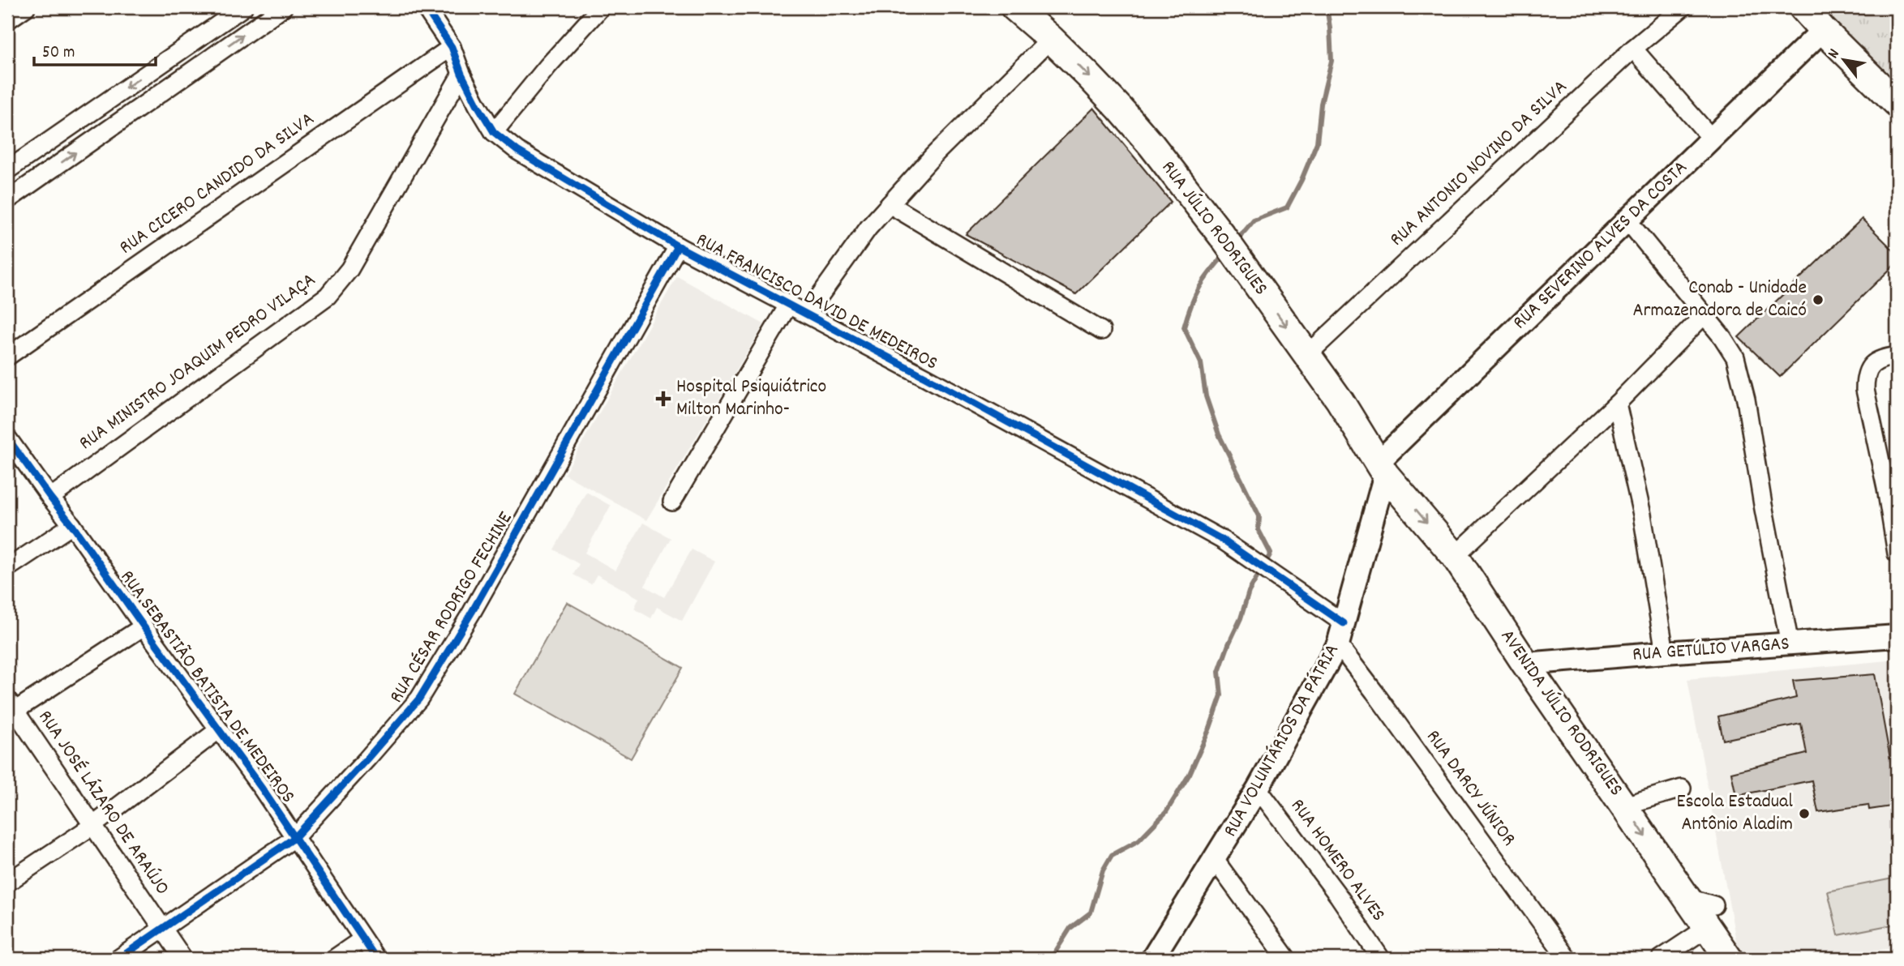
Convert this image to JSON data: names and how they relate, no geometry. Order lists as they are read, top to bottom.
{
  "streets": {
    "main road": ["RUA JÚLIO RODRIGUES", "AVENIDA JÚLIO RODRIGUES"],
    "street": [
      "RUA ANTONIO NOVINO DA SILVA",
      "RUA CICERO CANDIDO DA SILVA",
      "RUA SEVERINO ALVES DA COSTA",
      "RUA FRANCISCO DAVID DE MEDEIROS",
      "RUA MINISTRO JOAQUIM PEDRO VILAÇA",
      "RUA CÉSAR RODRIGO FECHINE",
      "RUA GETÚLIO VARGAS",
      "RUA SEBASTIÃO BATISTA DE MEDEIROS",
      "RUA VOLUNTÁRIOS DA PÁTRIA",
      "RUA DARCY JÚNIOR",
      "RUA JOSÉ LÁZARO DE ARAÚJO",
      "RUA HOMERO ALVES"
    ]
  },
  "crossings": [
    ["RUA ANTONIO NOVINO DA SILVA", "RUA JÚLIO RODRIGUES"],
    ["RUA CICERO CANDIDO DA SILVA", "RUA FRANCISCO DAVID DE MEDEIROS"],
    ["RUA JÚLIO RODRIGUES", "RUA SEVERINO ALVES DA COSTA"],
    ["RUA JÚLIO RODRIGUES", "AVENIDA JÚLIO RODRIGUES"],
    ["RUA JÚLIO RODRIGUES", "RUA VOLUNTÁRIOS DA PÁTRIA"],
    ["RUA SEVERINO ALVES DA COSTA", "AVENIDA JÚLIO RODRIGUES"],
    ["RUA SEVERINO ALVES DA COSTA", "RUA VOLUNTÁRIOS DA PÁTRIA"],
    ["RUA FRANCISCO DAVID DE MEDEIROS", "RUA MINISTRO JOAQUIM PEDRO VILAÇA"],
    ["RUA FRANCISCO DAVID DE MEDEIROS", "RUA CÉSAR RODRIGO FECHINE"],
    ["RUA FRANCISCO DAVID DE MEDEIROS", "RUA VOLUNTÁRIOS DA PÁTRIA"],
    ["RUA MINISTRO JOAQUIM PEDRO VILAÇA", "RUA SEBASTIÃO BATISTA DE MEDEIROS"],
    ["RUA CÉSAR RODRIGO FECHINE", "RUA SEBASTIÃO BATISTA DE MEDEIROS"],
    ["RUA CÉSAR RODRIGO FECHINE", "RUA JOSÉ LÁZARO DE ARAÚJO"],
    ["RUA GETÚLIO VARGAS", "AVENIDA JÚLIO RODRIGUES"],
    ["AVENIDA JÚLIO RODRIGUES", "RUA VOLUNTÁRIOS DA PÁTRIA"],
    ["RUA VOLUNTÁRIOS DA PÁTRIA", "RUA DARCY JÚNIOR"],
    ["RUA VOLUNTÁRIOS DA PÁTRIA", "RUA HOMERO ALVES"]
  ],
  "one_way": ["RUA JÚLIO RODRIGUES", "AVENIDA JÚLIO RODRIGUES"],
  "places": {
    "other": ["Conab - Unidade Armazenadora de Caicó", "Escola Estadual Antônio Aladim"],
    "health": ["Hospital Psiquiátrico Milton Marinho-"]
  },
  "scale_bar": "50 m",
  "north": "top left"
}
